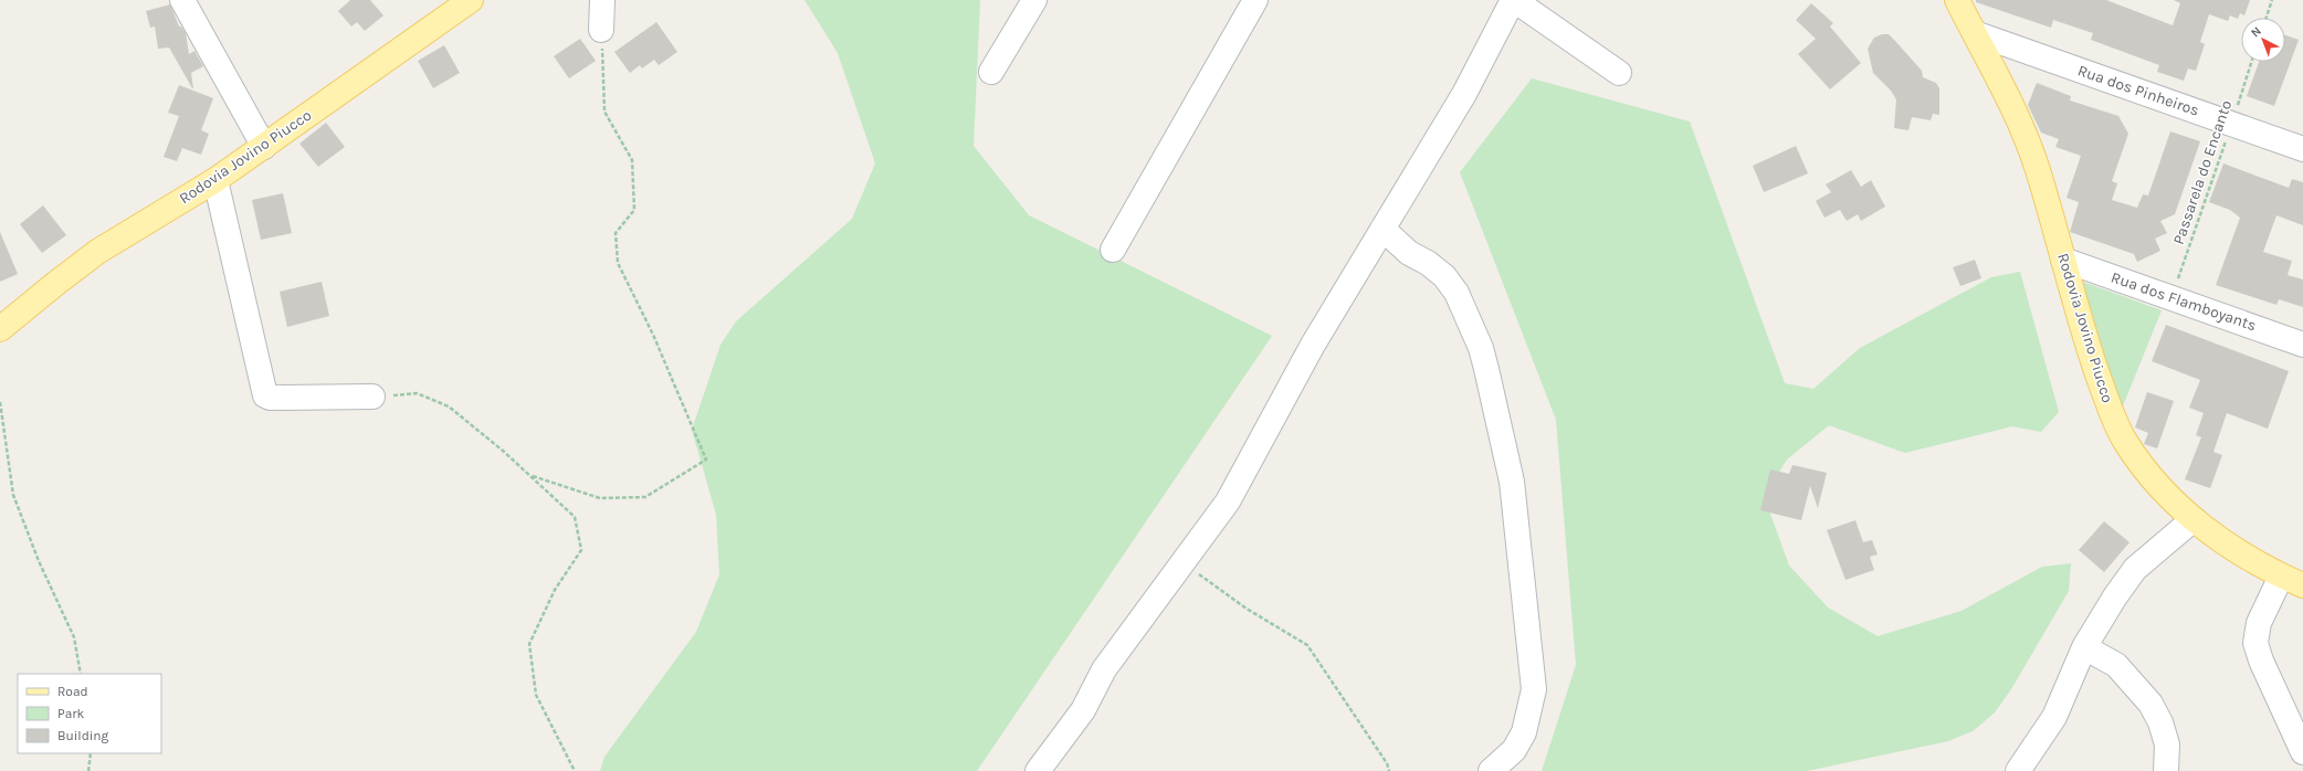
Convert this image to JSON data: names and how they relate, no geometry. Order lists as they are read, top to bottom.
{
  "streets": {
    "main road": ["Rodovia Jovino Piucco"],
    "street": ["Rua dos Pinheiros", "Rua dos Flamboyants"],
    "path": ["Passarela do Encanto"]
  },
  "crossings": [
    ["Rua dos Pinheiros", "Rodovia Jovino Piucco"],
    ["Rua dos Pinheiros", "Passarela do Encanto"],
    ["Rodovia Jovino Piucco", "Rua dos Flamboyants"],
    ["Passarela do Encanto", "Rua dos Flamboyants"]
  ],
  "legend": ["Road", "Park", "Building"],
  "north": "top left"
}
